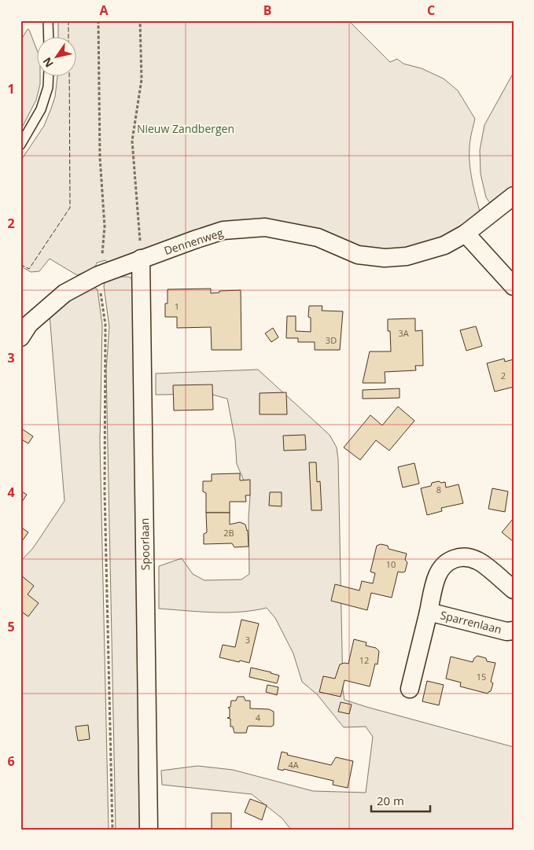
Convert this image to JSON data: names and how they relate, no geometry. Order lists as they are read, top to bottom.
{
  "streets": {
    "street": ["Dennenweg", "Spoorlaan", "Sparrenlaan"]
  },
  "crossings": [
    ["Dennenweg", "Spoorlaan"]
  ],
  "parks": ["Nieuw Zandbergen"],
  "house_numbers": [
    "1",
    "3A",
    "3D",
    "2",
    "8",
    "2B",
    "10",
    "3",
    "12",
    "15",
    "4",
    "4A"
  ],
  "scale_bar": "20 m",
  "north": "bottom left",
  "grid": {
    "columns": ["A", "B", "C"],
    "rows": [
      "1",
      "2",
      "3",
      "4",
      "5",
      "6"
    ]
  }
}
